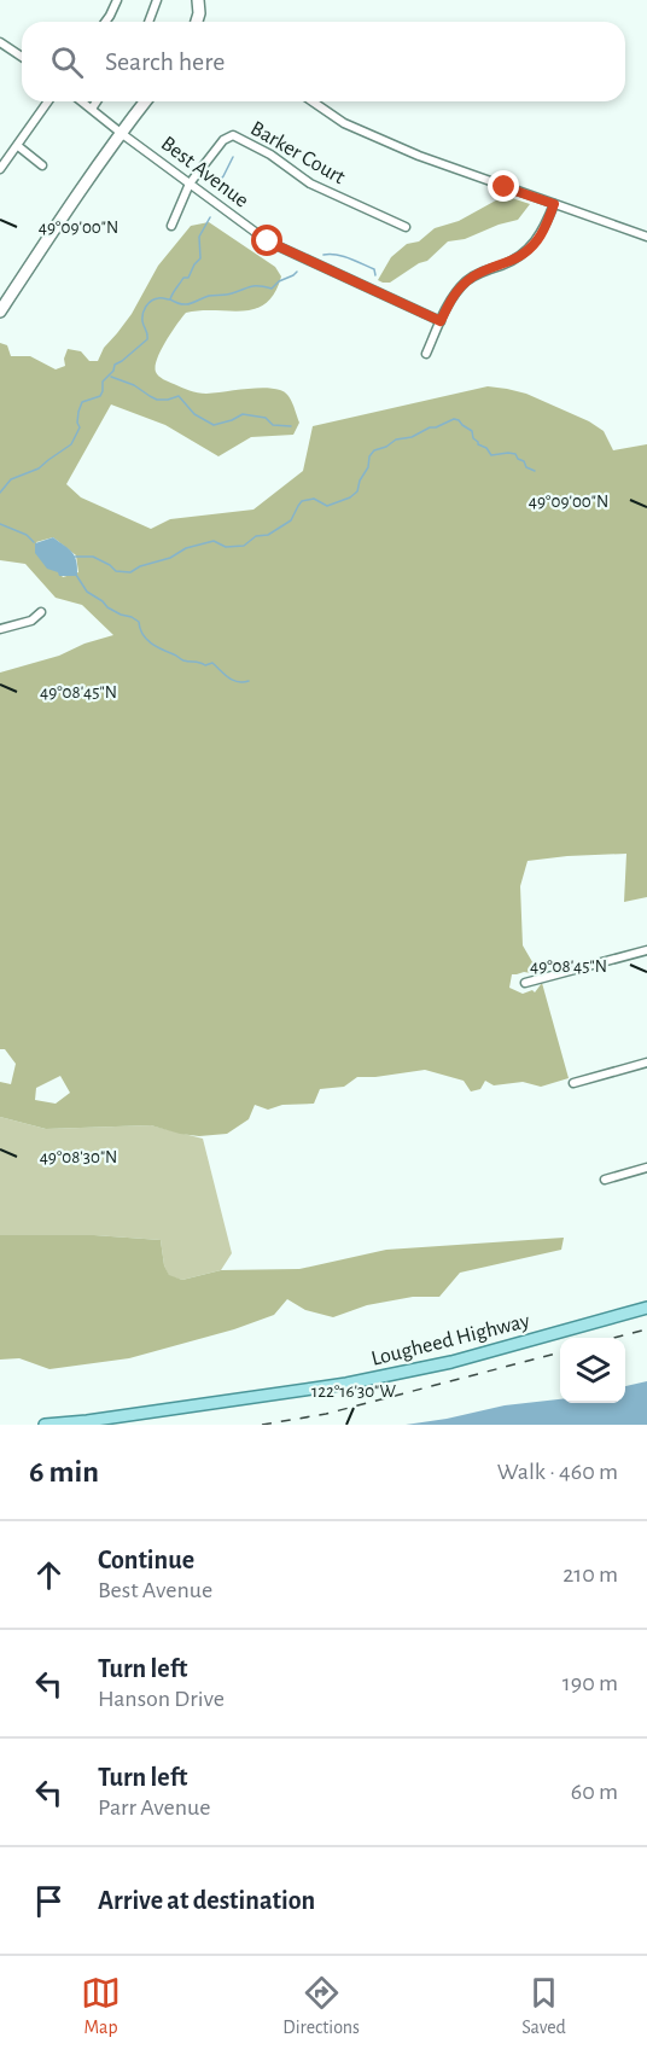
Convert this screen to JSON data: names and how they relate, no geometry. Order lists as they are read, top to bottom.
{
  "streets": {
    "main road": ["Lougheed Highway"],
    "street": ["Barker Court", "Best Avenue"]
  },
  "crossings": [
    ["Barker Court", "Best Avenue"]
  ],
  "page": {
    "search": "Search here",
    "heading": ["6 min", "Walk · 460 m"],
    "list": [
      ["Continue", "Best Avenue", "210 m"],
      ["Turn left", "Hanson Drive", "190 m"],
      ["Turn left", "Parr Avenue", "60 m"],
      "Arrive at destination"
    ],
    "nav": ["Map", "Directions", "Saved"]
  },
  "coordinates": [
    "49°09'00\"N",
    "49°08'45\"N",
    "49°08'30\"N",
    "122°16'30\"W"
  ]
}
